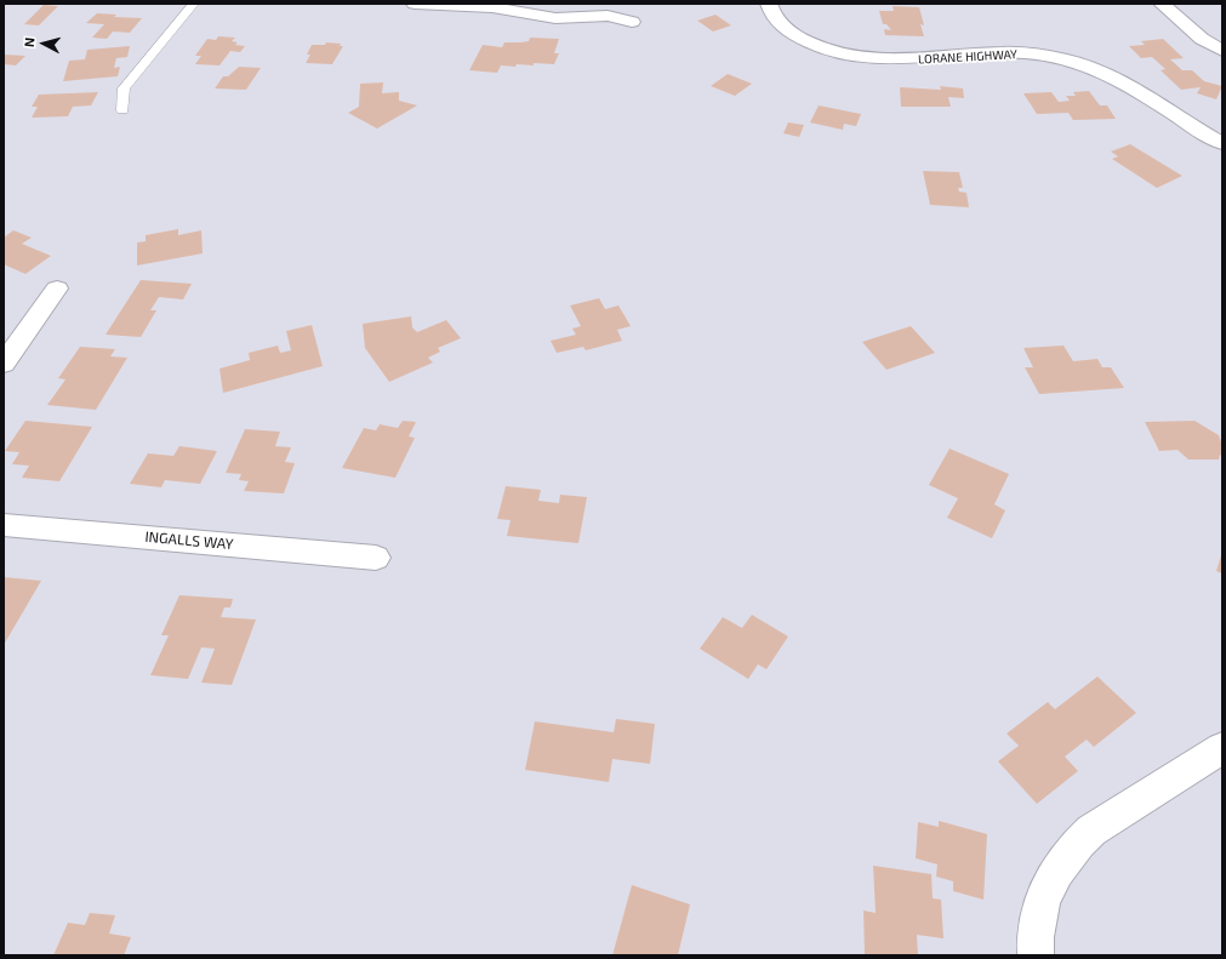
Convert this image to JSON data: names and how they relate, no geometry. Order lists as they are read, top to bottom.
{
  "streets": {
    "street": ["LORANE HIGHWAY", "INGALLS WAY"]
  },
  "north": "left"
}
